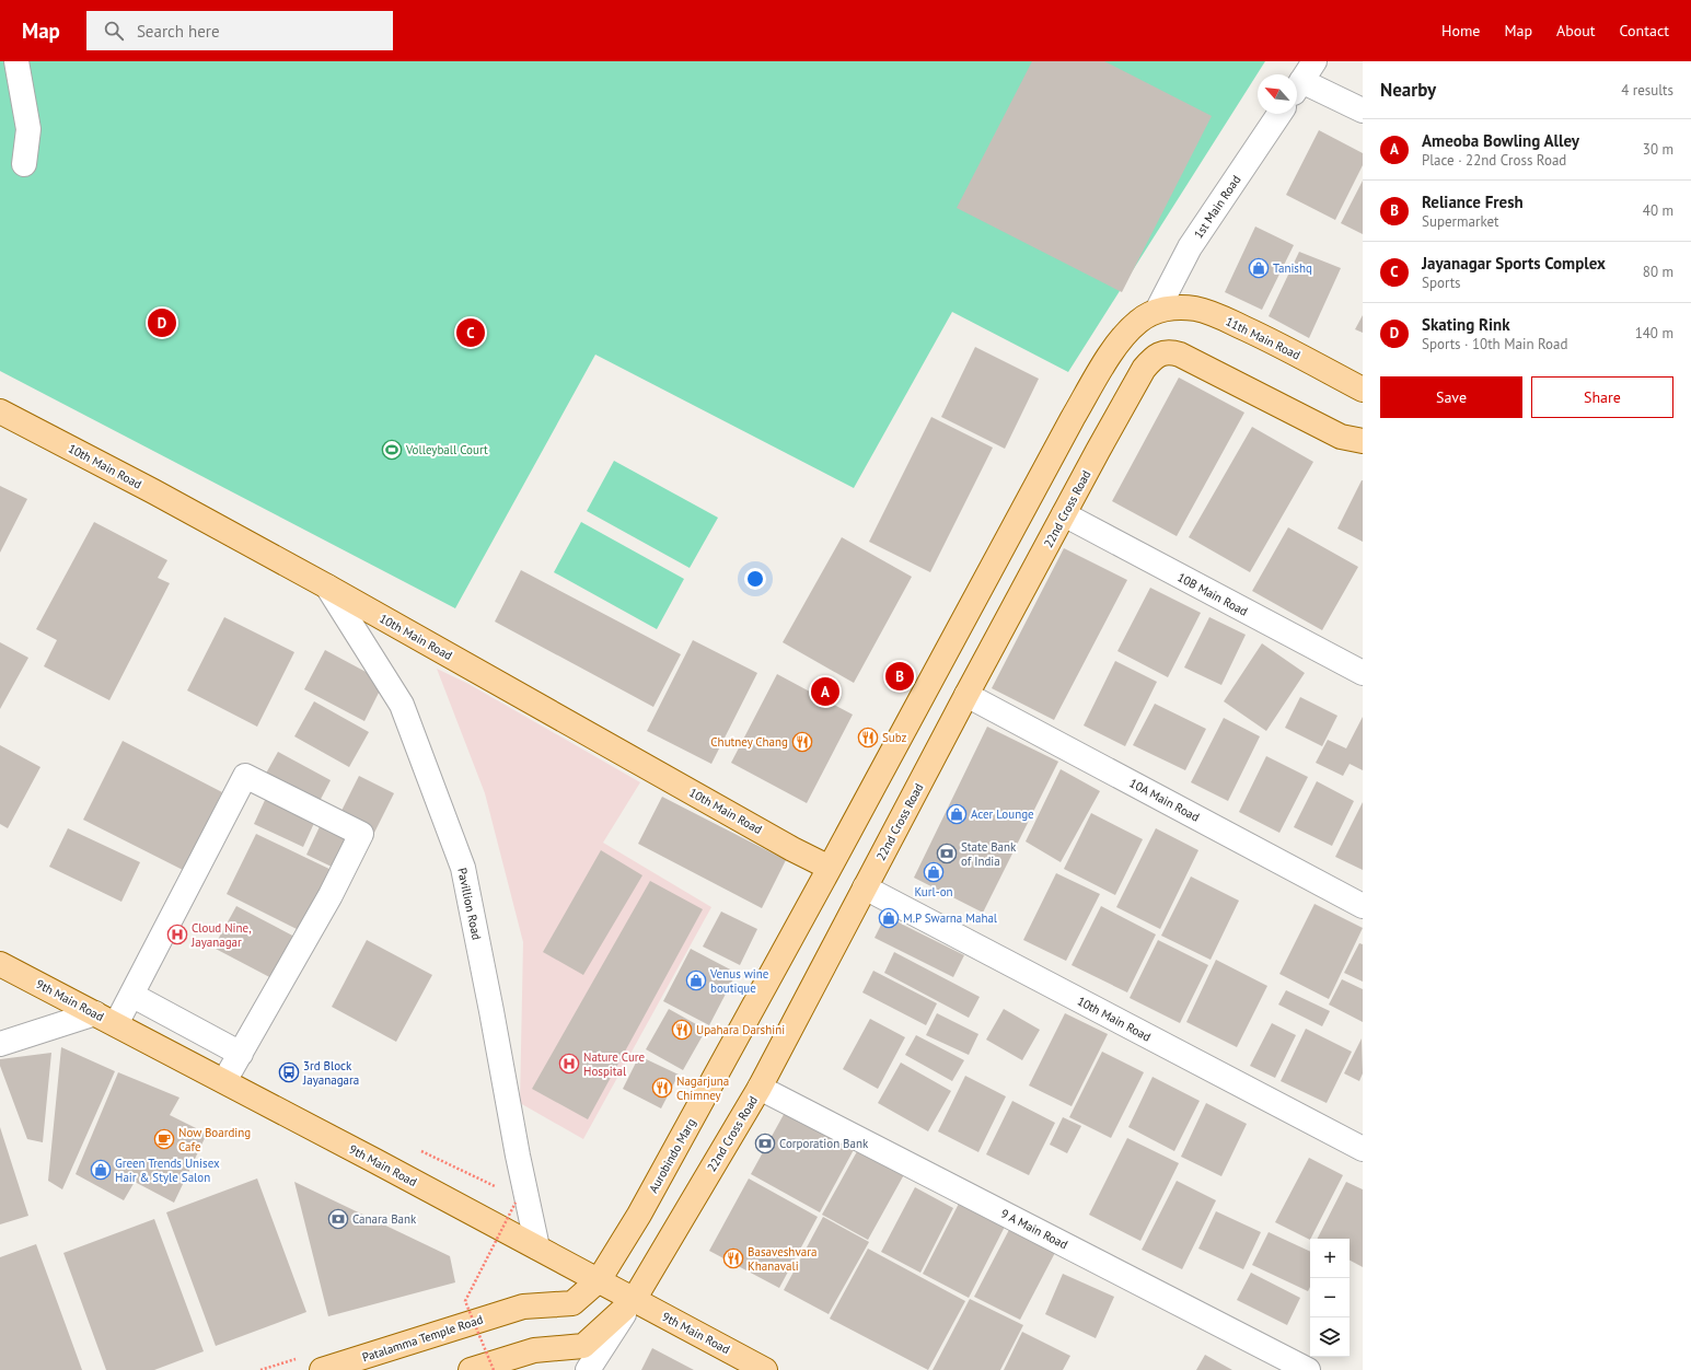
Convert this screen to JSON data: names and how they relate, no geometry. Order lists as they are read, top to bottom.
{
  "streets": {
    "main road": [
      "11th Main Road",
      "10th Main Road",
      "22nd Cross Road",
      "9th Main Road",
      "Aurobindo Marg",
      "Patalamma Temple Road"
    ],
    "street": [
      "1st Main Road",
      "10B Main Road",
      "10A Main Road",
      "Pavillion Road",
      "9 A Main Road"
    ]
  },
  "crossings": [
    ["1st Main Road", "11th Main Road"],
    ["10th Main Road", "22nd Cross Road"],
    ["10th Main Road", "Pavillion Road"],
    ["10th Main Road", "Aurobindo Marg"],
    ["22nd Cross Road", "10B Main Road"],
    ["22nd Cross Road", "10A Main Road"],
    ["22nd Cross Road", "9th Main Road"],
    ["22nd Cross Road", "9 A Main Road"],
    ["Pavillion Road", "9th Main Road"],
    ["9th Main Road", "Aurobindo Marg"],
    ["Aurobindo Marg", "Patalamma Temple Road"]
  ],
  "places": {
    "shop": [
      "Tanishq",
      "Acer Lounge",
      "Kurl-on",
      "M.P Swarna Mahal",
      "Venus wine boutique",
      "Green Trends Unisex Hair & Style Salon"
    ],
    "sports": ["Volleyball Court"],
    "restaurant": [
      "Subz",
      "Chutney Chang",
      "Upahara Darshini",
      "Nagarjuna Chimney",
      "Basaveshvara Khanavali"
    ],
    "bank": ["State Bank of India", "Corporation Bank", "Canara Bank"],
    "hospital": ["Cloud Nine, Jayanagar", "Nature Cure Hospital"],
    "bus stop": ["3rd Block Jayanagara"],
    "cafe": ["Now Boarding Cafe"]
  },
  "north": "top left",
  "page": {
    "header": "Map",
    "search": "Search here",
    "nav": [
      "Home",
      "Map",
      "About",
      "Contact"
    ],
    "heading": ["Nearby", "4 results"],
    "list": [
      {
        "mark": "A",
        "name": "Ameoba Bowling Alley",
        "note": "Place · 22nd Cross Road",
        "value": "30 m"
      },
      {
        "mark": "B",
        "name": "Reliance Fresh",
        "note": "Supermarket",
        "value": "40 m"
      },
      {
        "mark": "C",
        "name": "Jayanagar Sports Complex",
        "note": "Sports",
        "value": "80 m"
      },
      {
        "mark": "D",
        "name": "Skating Rink",
        "note": "Sports · 10th Main Road",
        "value": "140 m"
      }
    ],
    "pins": [
      "D",
      "C",
      "B",
      "A"
    ],
    "buttons": ["Save", "Share"],
    "map_buttons": ["+", "−"]
  }
}
